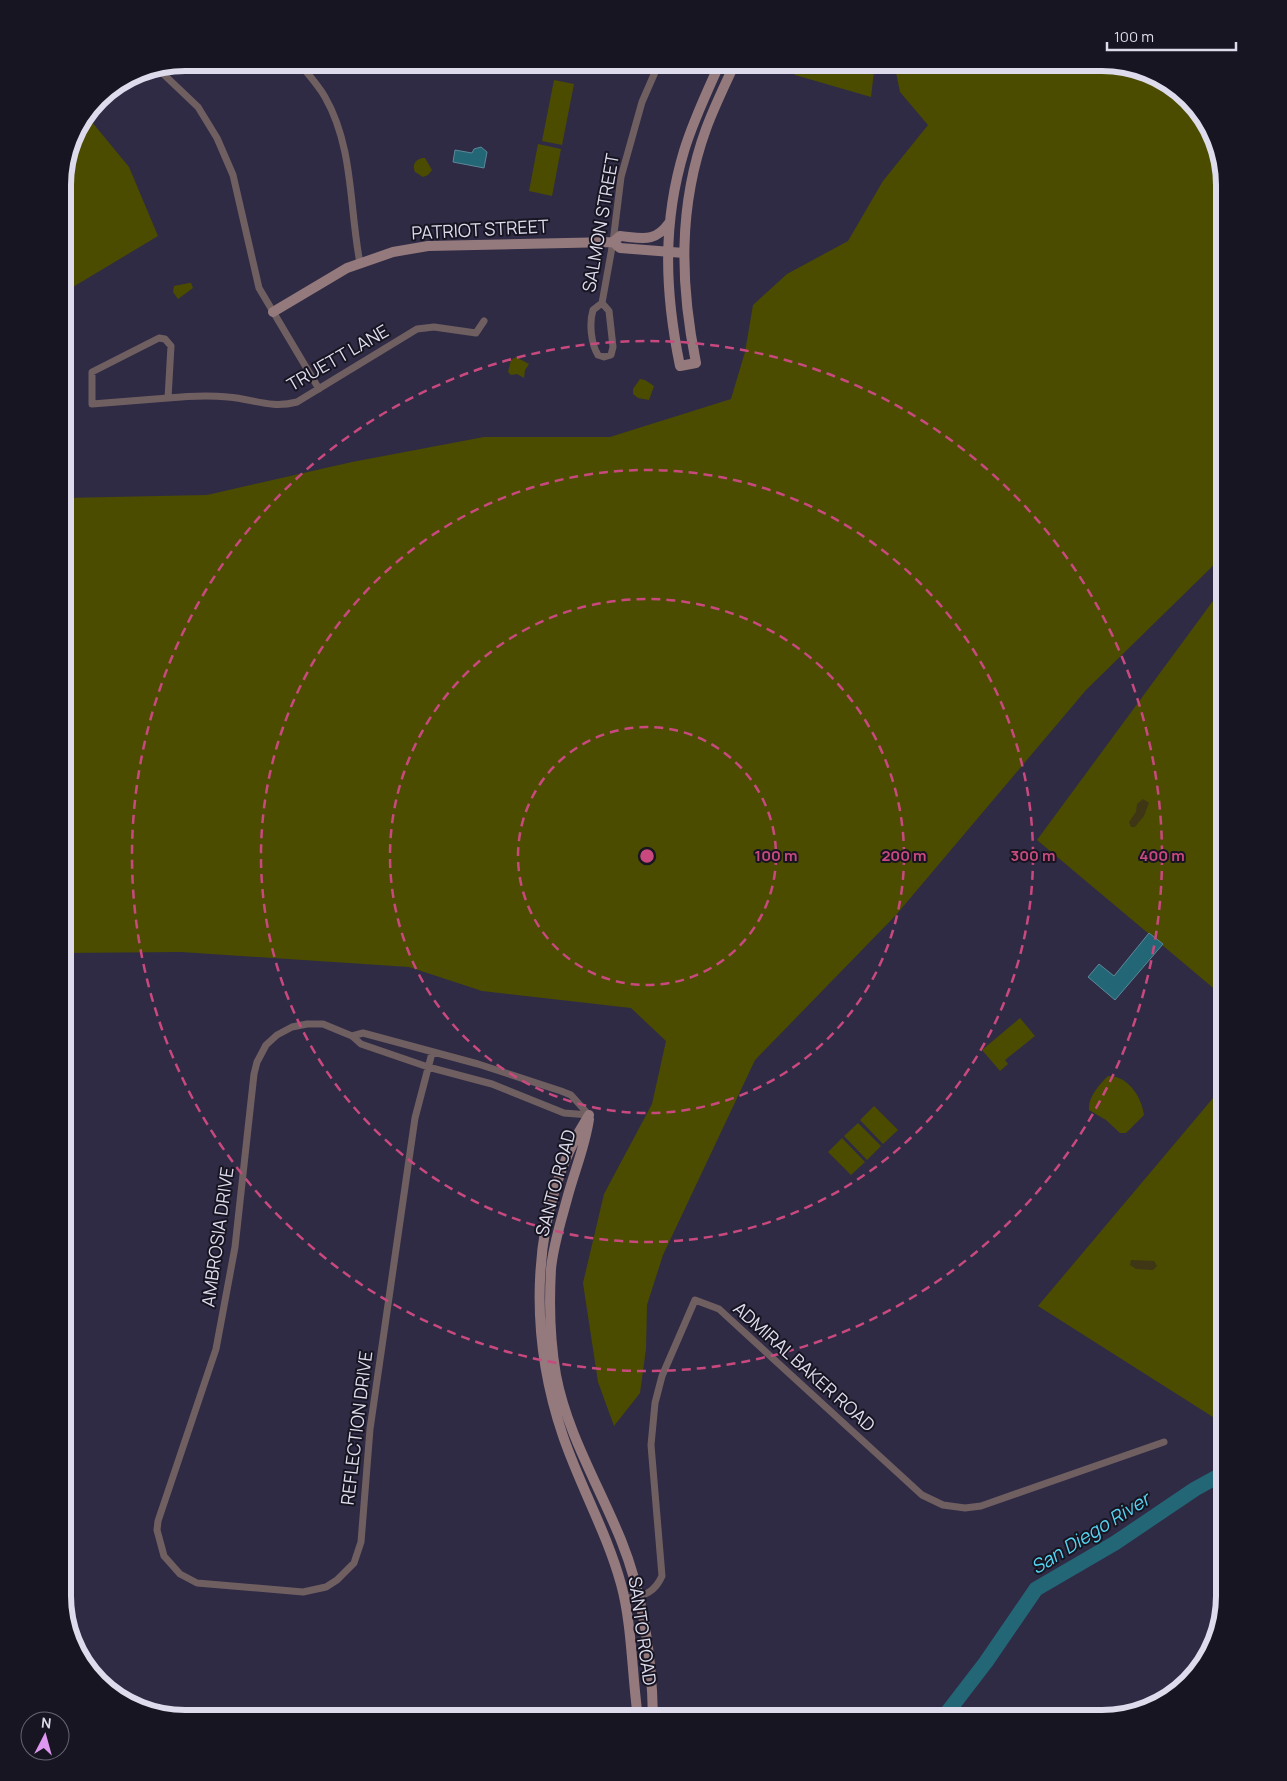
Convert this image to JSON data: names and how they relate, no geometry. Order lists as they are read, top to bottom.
{
  "streets": {
    "street": [
      "SALMON STREET",
      "PATRIOT STREET",
      "TRUETT LANE",
      "SANTO ROAD",
      "AMBROSIA DRIVE",
      "ADMIRAL BAKER ROAD",
      "REFLECTION DRIVE"
    ]
  },
  "crossings": [
    ["SALMON STREET", "PATRIOT STREET"],
    ["SANTO ROAD", "AMBROSIA DRIVE"],
    ["SANTO ROAD", "ADMIRAL BAKER ROAD"],
    ["AMBROSIA DRIVE", "REFLECTION DRIVE"]
  ],
  "water": ["San Diego River"],
  "scale_bar": "100 m",
  "north": "top",
  "rings": [
    "100 m",
    "200 m",
    "300 m",
    "400 m"
  ]
}
